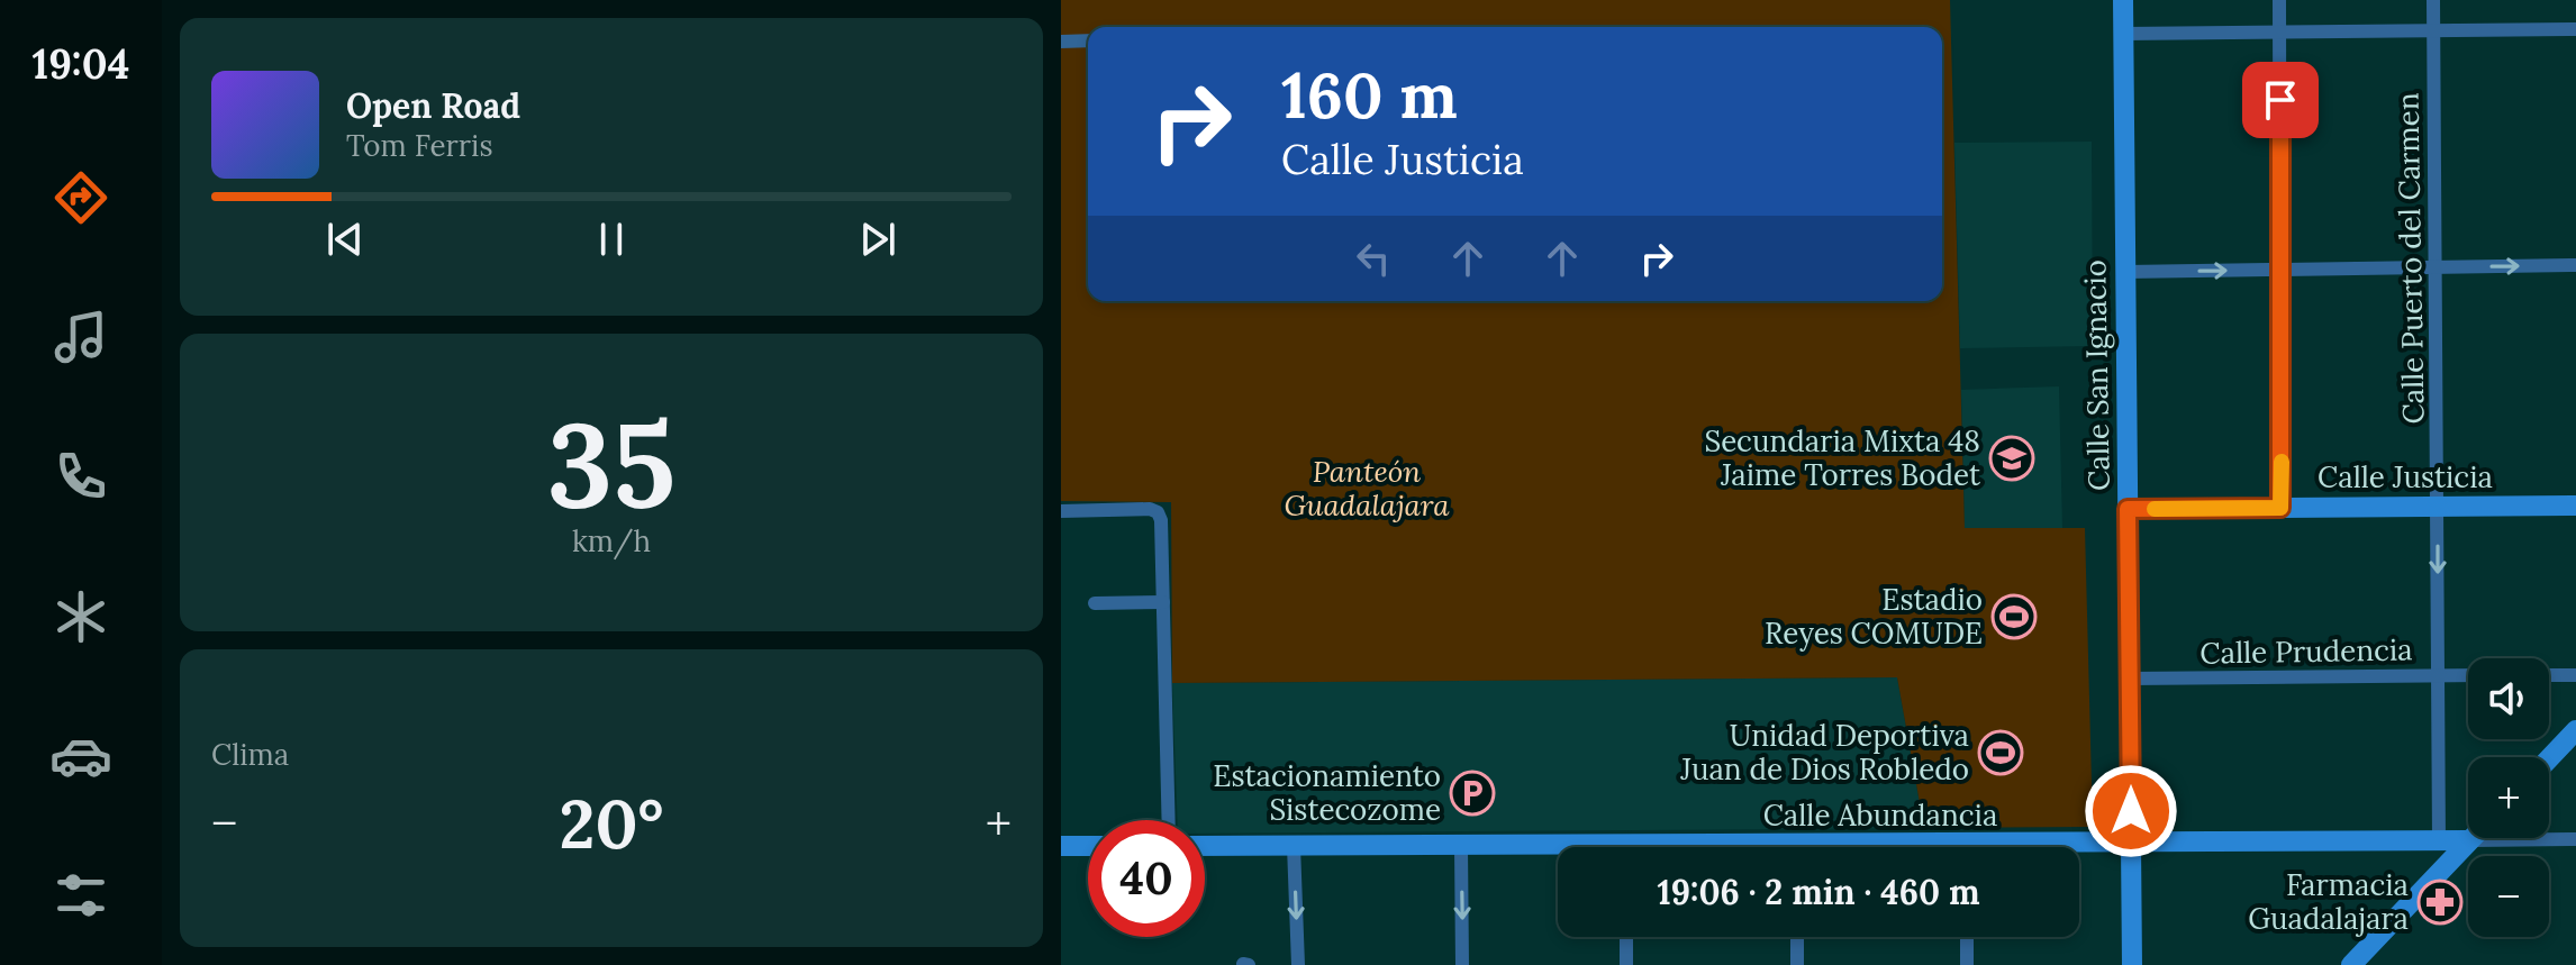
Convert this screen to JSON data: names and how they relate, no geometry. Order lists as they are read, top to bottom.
{
  "streets": {
    "street": [
      "Calle Puerto del Carmen",
      "Calle San Ignacio",
      "Calle Justicia",
      "Calle Prudencia",
      "Calle Abundancia"
    ]
  },
  "crossings": [
    ["Calle Puerto del Carmen", "Calle Justicia"],
    ["Calle Puerto del Carmen", "Calle Prudencia"],
    ["Calle Puerto del Carmen", "Calle Abundancia"],
    ["Calle San Ignacio", "Calle Justicia"],
    ["Calle San Ignacio", "Calle Prudencia"],
    ["Calle San Ignacio", "Calle Abundancia"]
  ],
  "parks": ["Panteón Guadalajara"],
  "places": {
    "school or university": ["Secundaria Mixta 48 Jaime Torres Bodet"],
    "sports": ["Estadio Reyes COMUDE", "Unidad Deportiva Juan de Dios Robledo"],
    "parking": ["Estacionamiento Sistecozome"],
    "pharmacy": ["Farmacia Guadalajara"]
  },
  "page": {
    "tabs": "19:04",
    "turn": ["160 m", "Calle Justicia"],
    "song": ["Open Road", "Tom Ferris"],
    "tile": [
      ["35", "km/h"],
      "Clima"
    ],
    "map_buttons": ["+", "−"],
    "heat": ["−", "20°", "+"],
    "limit": "40",
    "trip": "19:06 · 2 min · 460 m"
  }
}
